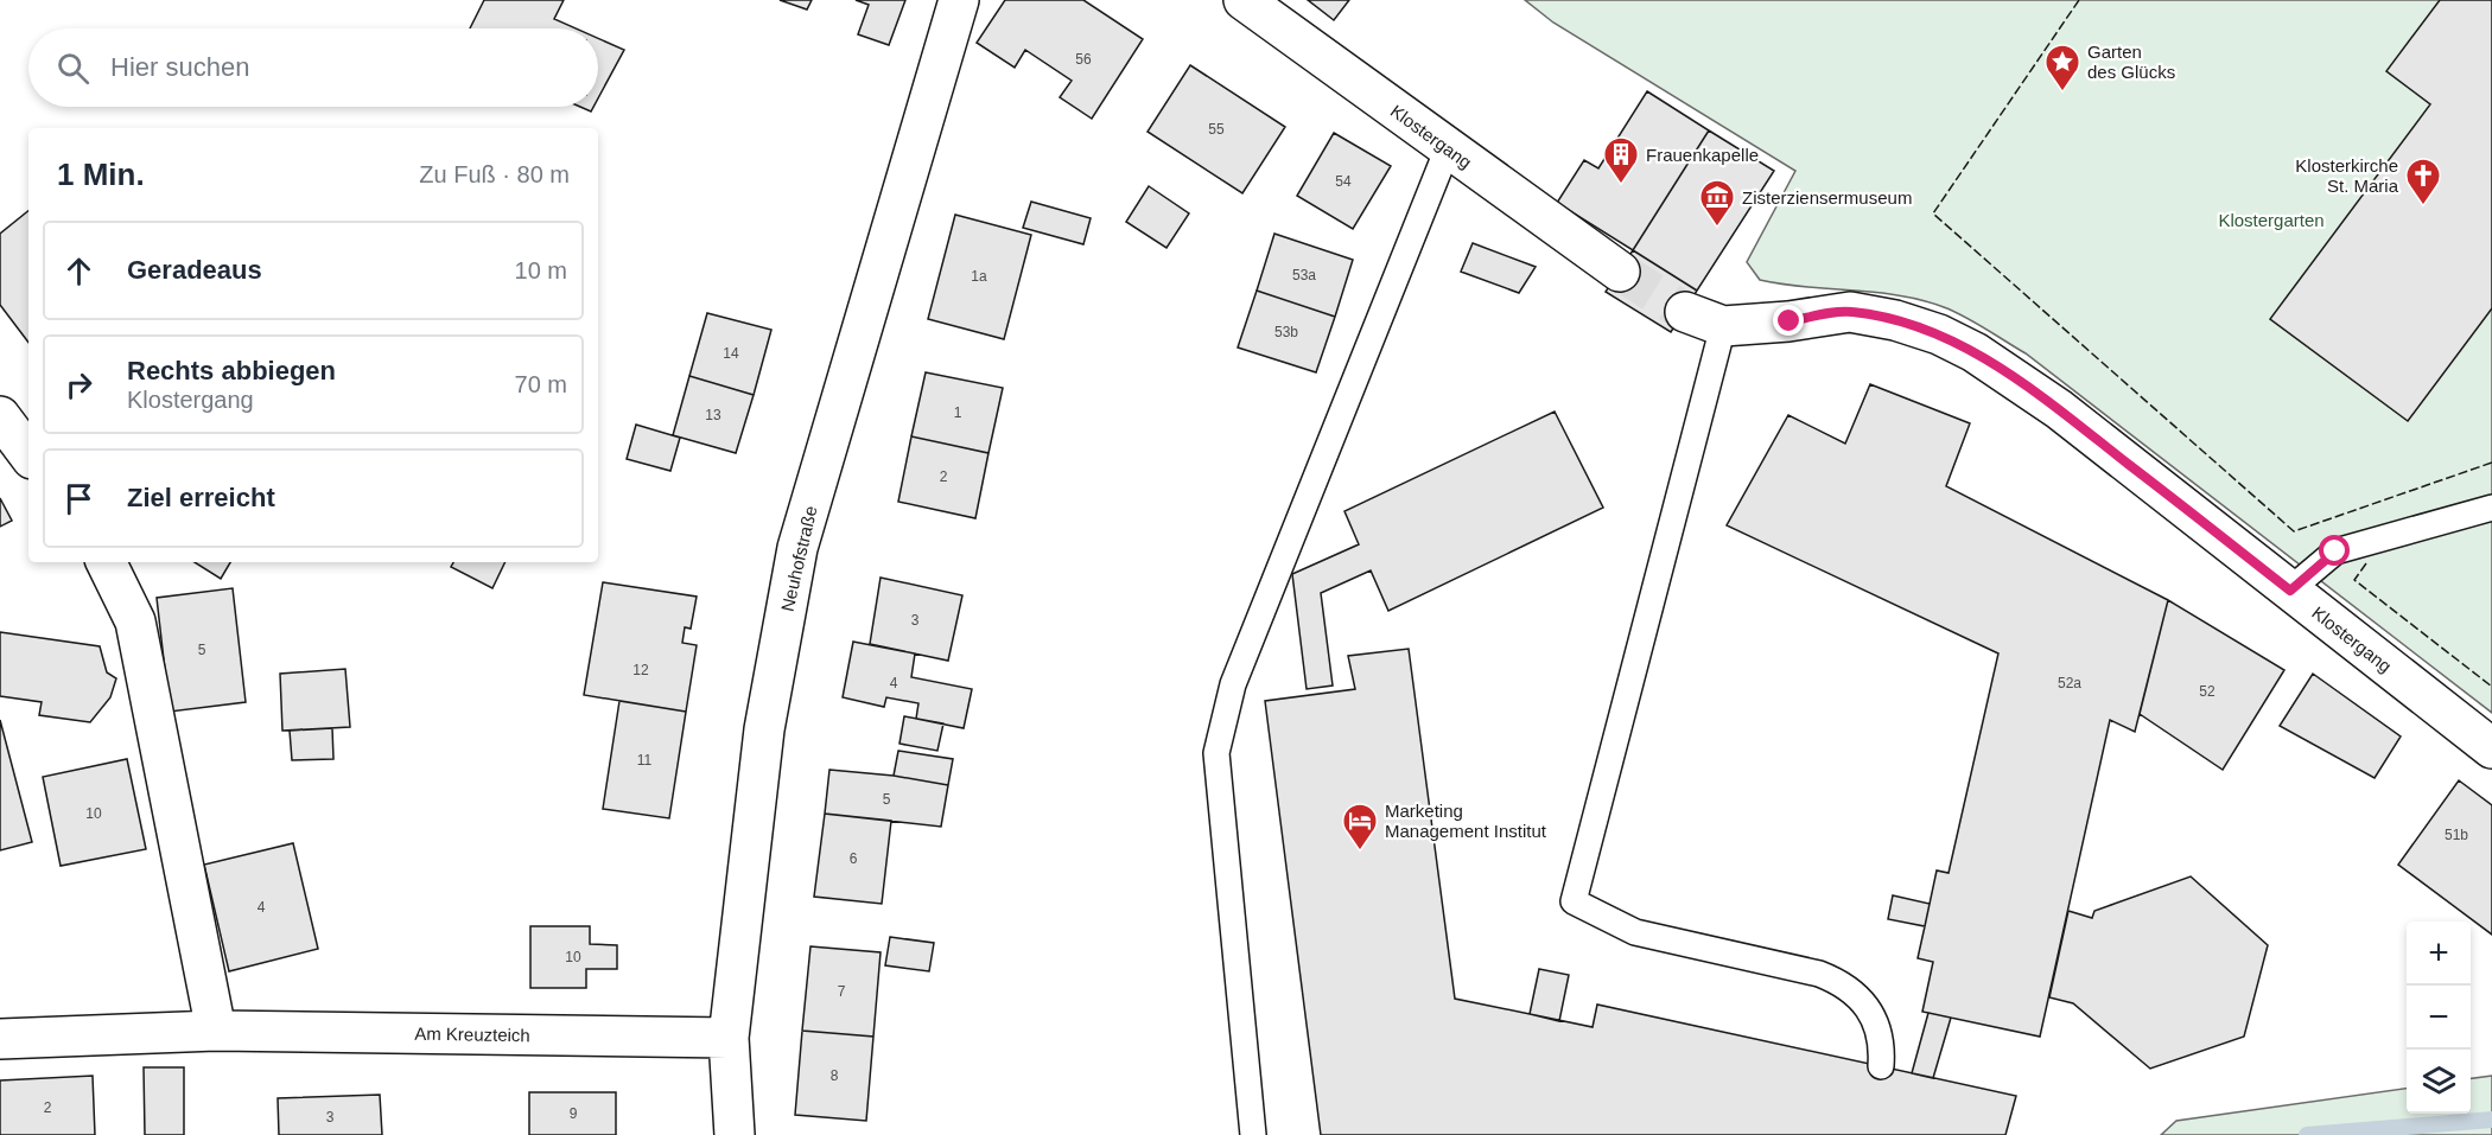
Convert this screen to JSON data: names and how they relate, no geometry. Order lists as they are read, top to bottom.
{
  "streets": {
    "street": ["Klostergang", "Neuhofstraße", "Am Kreuzteich"]
  },
  "crossings": [
    ["Neuhofstraße", "Am Kreuzteich"]
  ],
  "parks": ["Klostergarten"],
  "places": {
    "place": ["Garten des Glücks"],
    "building": ["Frauenkapelle"],
    "church": ["Klosterkirche St. Maria"],
    "museum": ["Zisterziensermuseum"],
    "hotel": ["Marketing Management Institut"]
  },
  "house_numbers": [
    "56",
    "55",
    "54",
    "53a",
    "1a",
    "53b",
    "14",
    "1",
    "13",
    "2",
    "3",
    "5",
    "12",
    "4",
    "52a",
    "52",
    "11",
    "5",
    "10",
    "51b",
    "6",
    "4",
    "10",
    "7",
    "8",
    "2",
    "9",
    "3"
  ],
  "page": {
    "search": "Hier suchen",
    "heading": ["1 Min.", "Zu Fuß · 80 m"],
    "list": [
      ["Geradeaus", "10 m"],
      ["Rechts abbiegen", "Klostergang", "70 m"],
      "Ziel erreicht"
    ],
    "map_buttons": ["+", "−"]
  }
}
